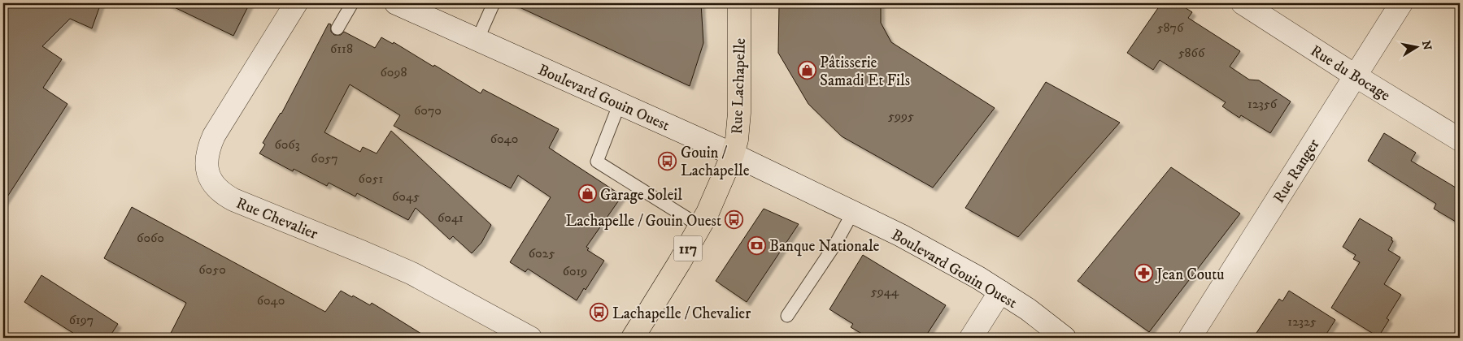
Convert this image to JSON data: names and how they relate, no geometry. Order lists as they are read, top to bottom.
{
  "streets": {
    "main road": ["Rue Lachapelle", "117"],
    "street": [
      "Rue du Bocage",
      "Boulevard Gouin Ouest",
      "Rue Ranger",
      "Rue Chevalier"
    ]
  },
  "crossings": [
    ["Rue du Bocage", "Rue Ranger"],
    ["Rue Lachapelle", "Boulevard Gouin Ouest"]
  ],
  "places": {
    "shop": ["Pâtisserie Samadi Et Fils", "Garage Soleil"],
    "bus stop": ["Gouin / Lachapelle", "Lachapelle / Gouin Ouest", "Lachapelle / Chevalier"],
    "bank": ["Banque Nationale"],
    "pharmacy": ["Jean Coutu"]
  },
  "house_numbers": [
    "5876",
    "6118",
    "5866",
    "6098",
    "12356",
    "6070",
    "5995",
    "6040",
    "6063",
    "6057",
    "6051",
    "6045",
    "6041",
    "6060",
    "6025",
    "6050",
    "6019",
    "5944",
    "6040",
    "6197",
    "12325"
  ],
  "north": "right"
}
